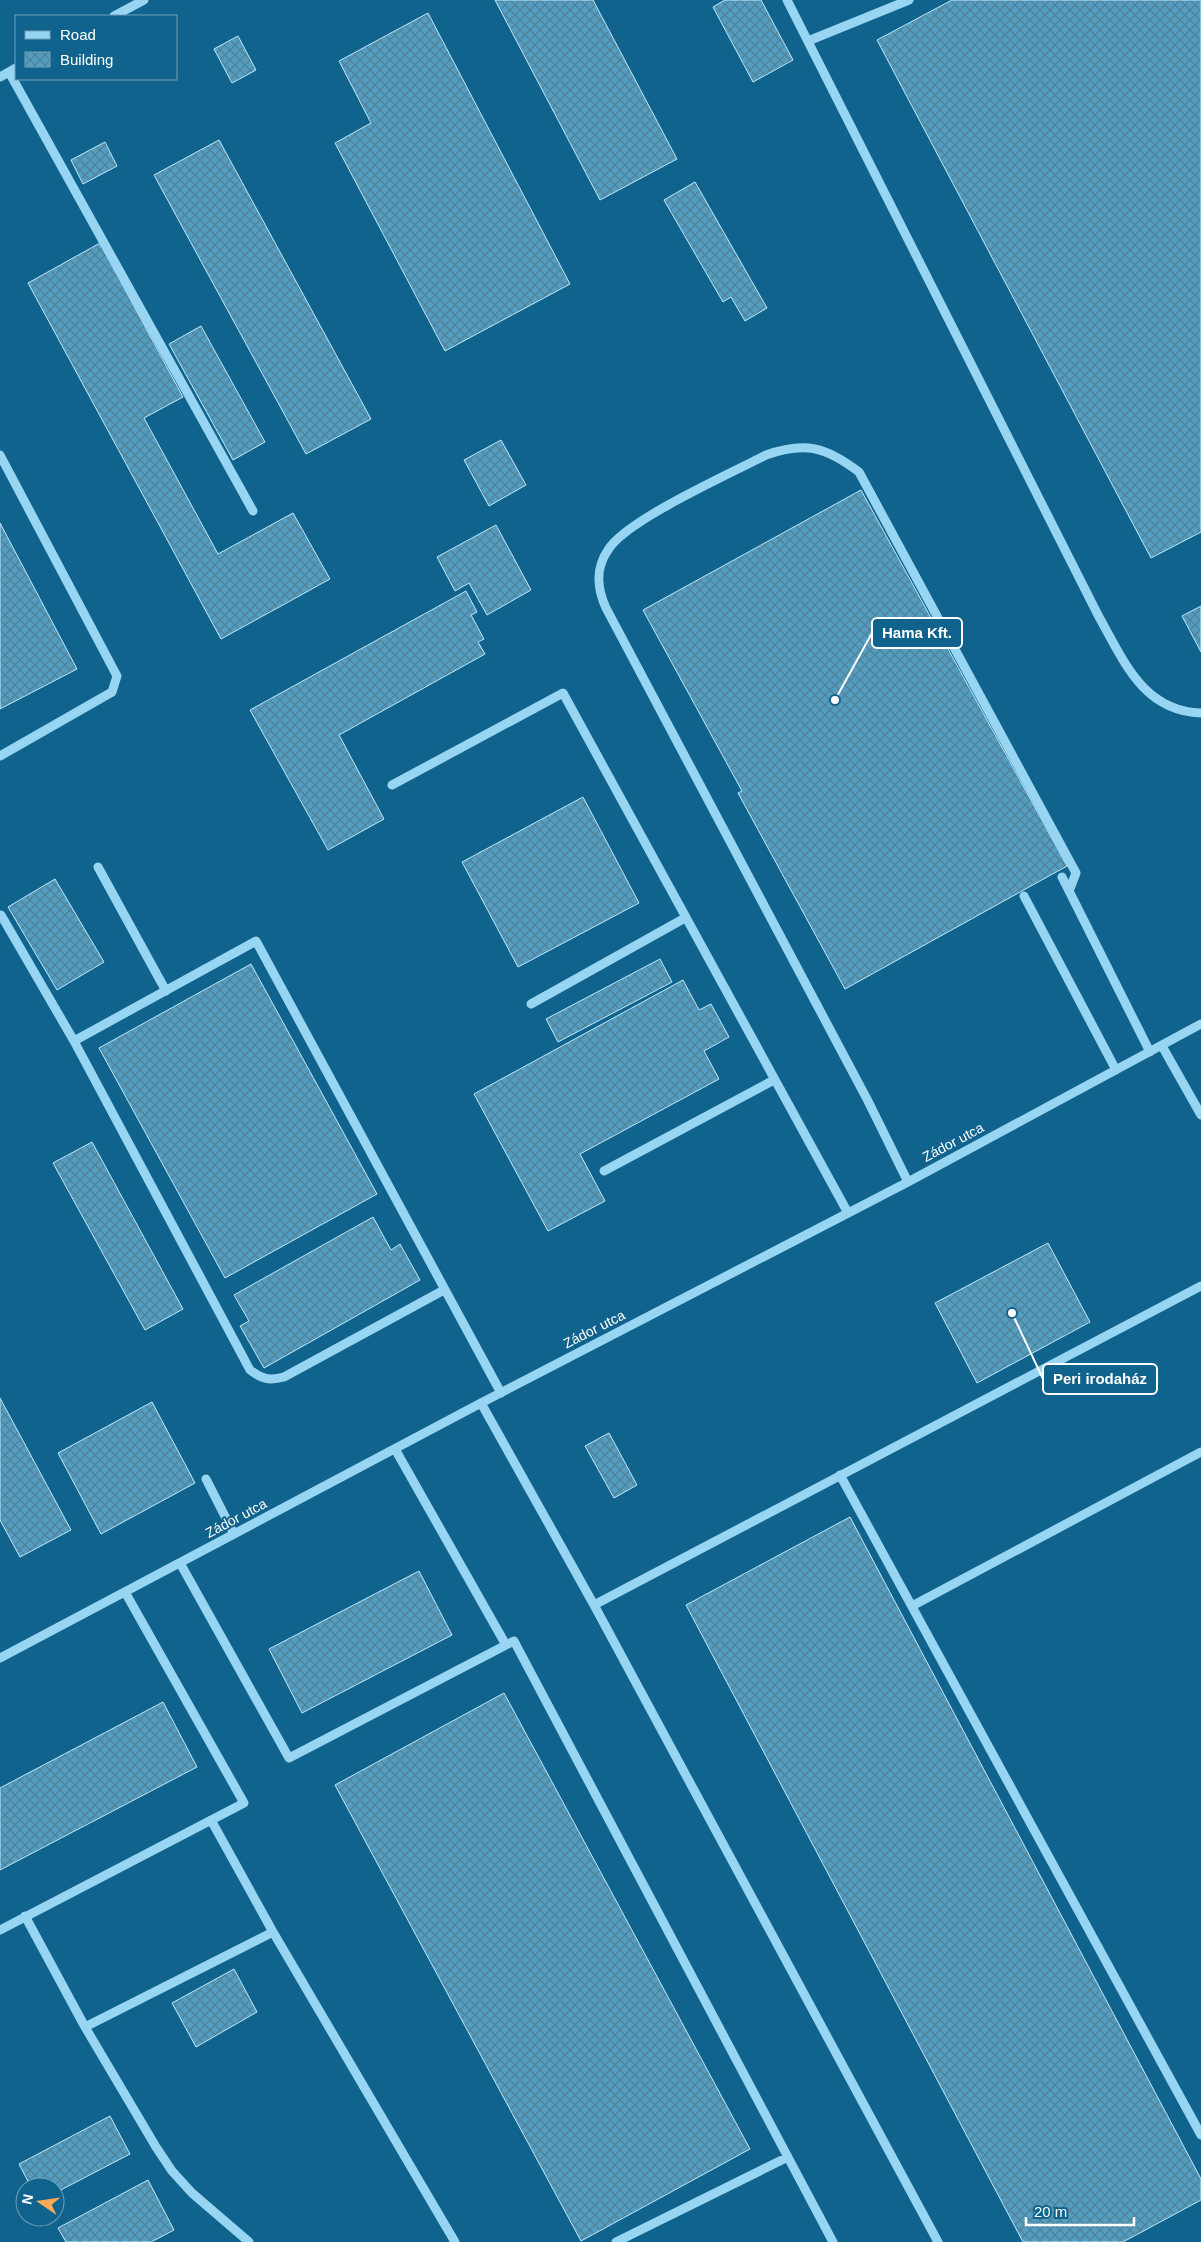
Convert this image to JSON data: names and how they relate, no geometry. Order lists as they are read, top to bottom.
{
  "streets": {
    "street": ["Zádor utca"]
  },
  "places": ["Hama Kft.", "Peri irodaház"],
  "legend": ["Road", "Building"],
  "scale_bar": "20 m",
  "north": "left"
}
